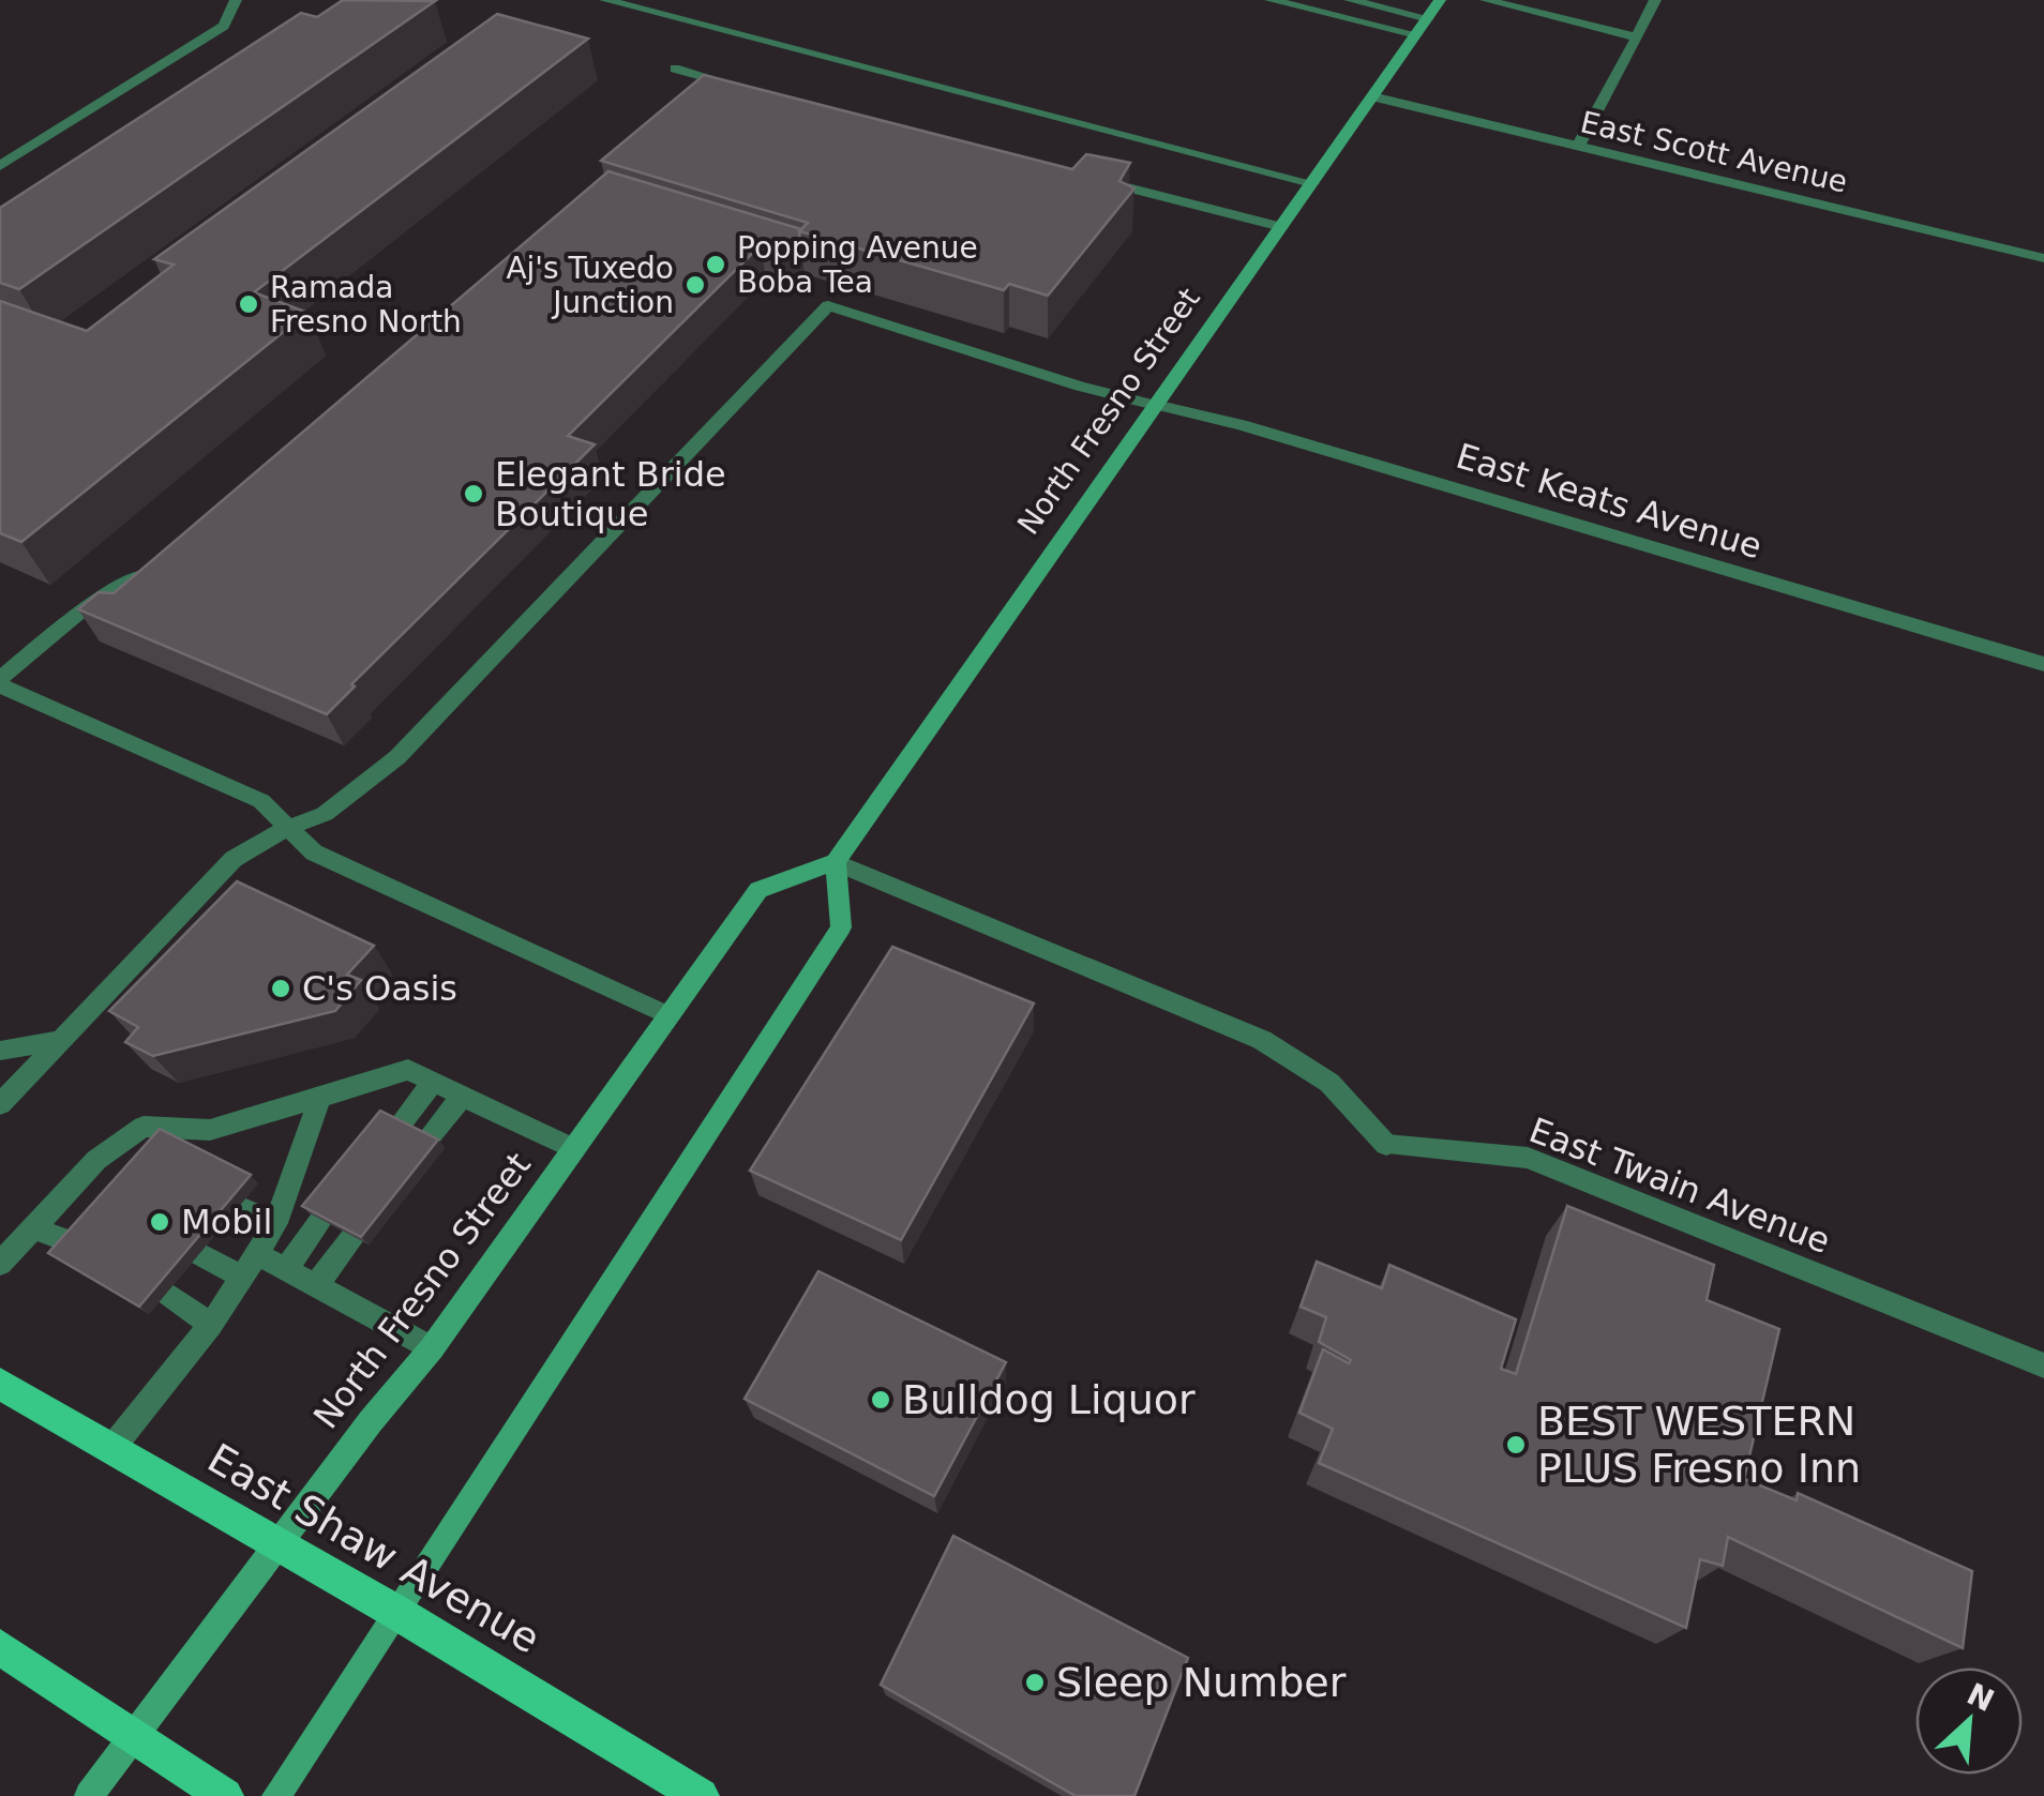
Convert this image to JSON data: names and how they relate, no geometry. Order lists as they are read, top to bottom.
{
  "streets": {
    "main road": ["North Fresno Street", "East Shaw Avenue"],
    "street": ["East Scott Avenue", "East Keats Avenue", "East Twain Avenue"]
  },
  "crossings": [
    ["East Scott Avenue", "North Fresno Street"],
    ["North Fresno Street", "East Keats Avenue"],
    ["North Fresno Street", "East Twain Avenue"],
    ["North Fresno Street", "East Shaw Avenue"]
  ],
  "places": [
    "Popping Avenue Boba Tea",
    "Aj's Tuxedo Junction",
    "Ramada Fresno North",
    "Elegant Bride Boutique",
    "C's Oasis",
    "Mobil",
    "Bulldog Liquor",
    "BEST WESTERN PLUS Fresno Inn",
    "Sleep Number"
  ],
  "north": "top right"
}
